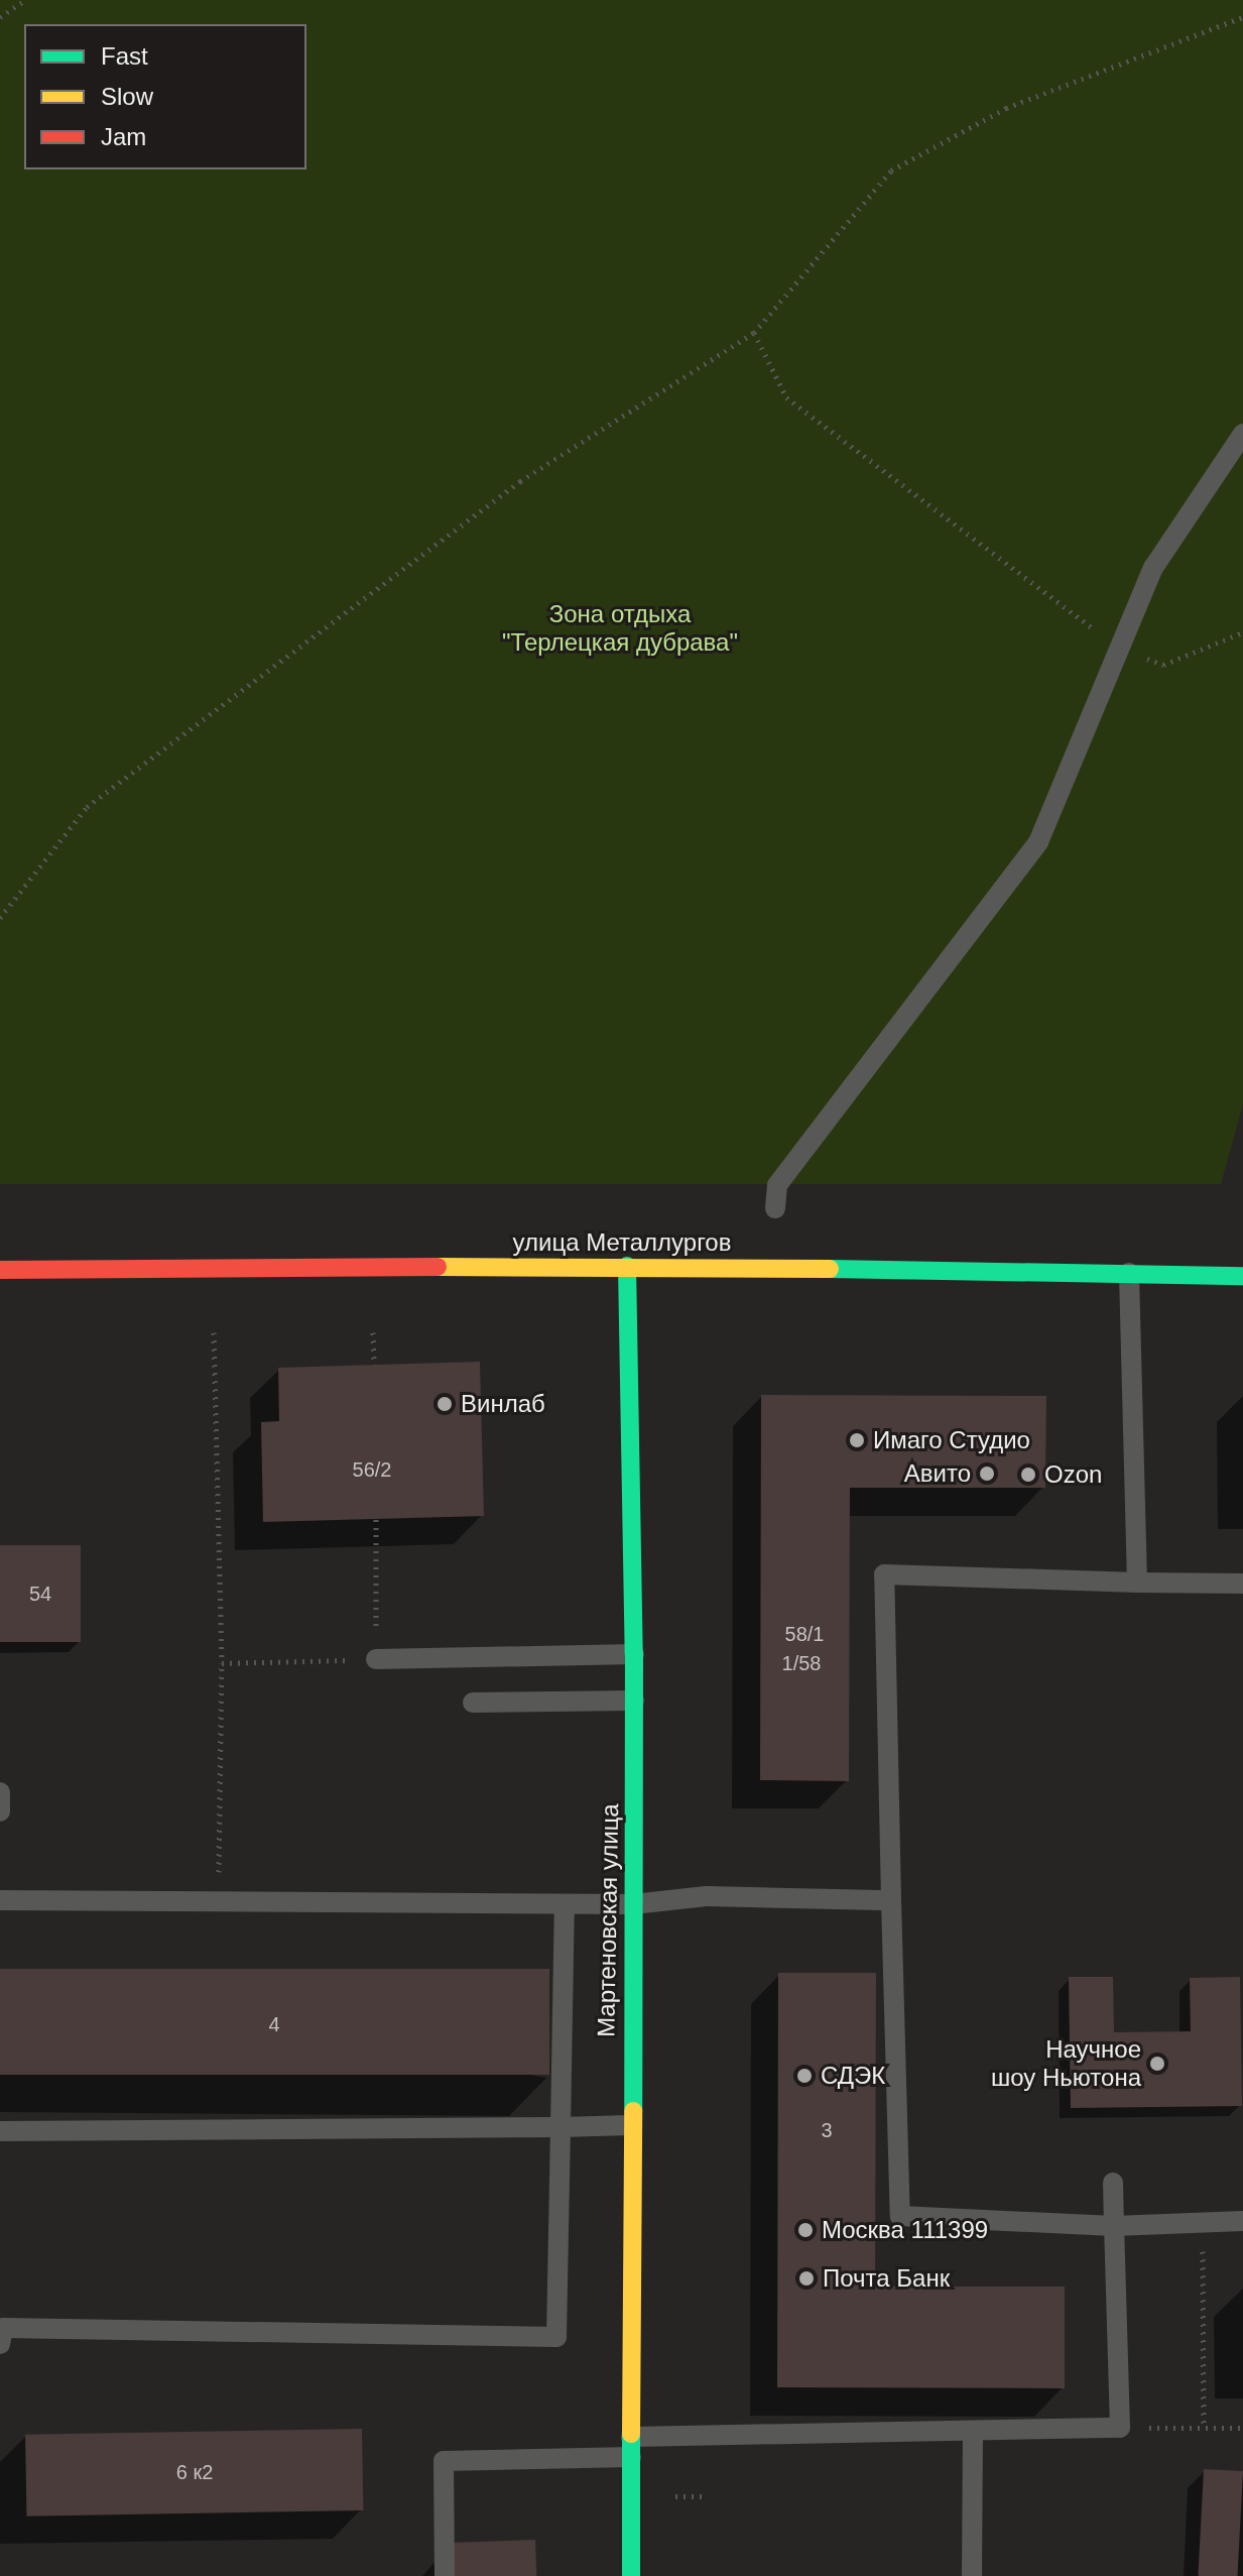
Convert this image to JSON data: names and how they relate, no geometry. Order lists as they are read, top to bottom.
{
  "streets": {
    "street": ["улица Металлургов", "Мартеновская улица"]
  },
  "crossings": [
    ["улица Металлургов", "Мартеновская улица"]
  ],
  "parks": ["Зона отдыха \"Терлецкая дубрава\""],
  "places": [
    "Винлаб",
    "Имаго Студио",
    "Авито",
    "Ozon",
    "Научное шоу Ньютона",
    "СДЭК",
    "Москва 111399",
    "Почта Банк"
  ],
  "house_numbers": [
    "56/2",
    "54",
    "58/1",
    "1/58",
    "4",
    "3",
    "6 к2"
  ],
  "legend": ["Fast", "Slow", "Jam"]
}
